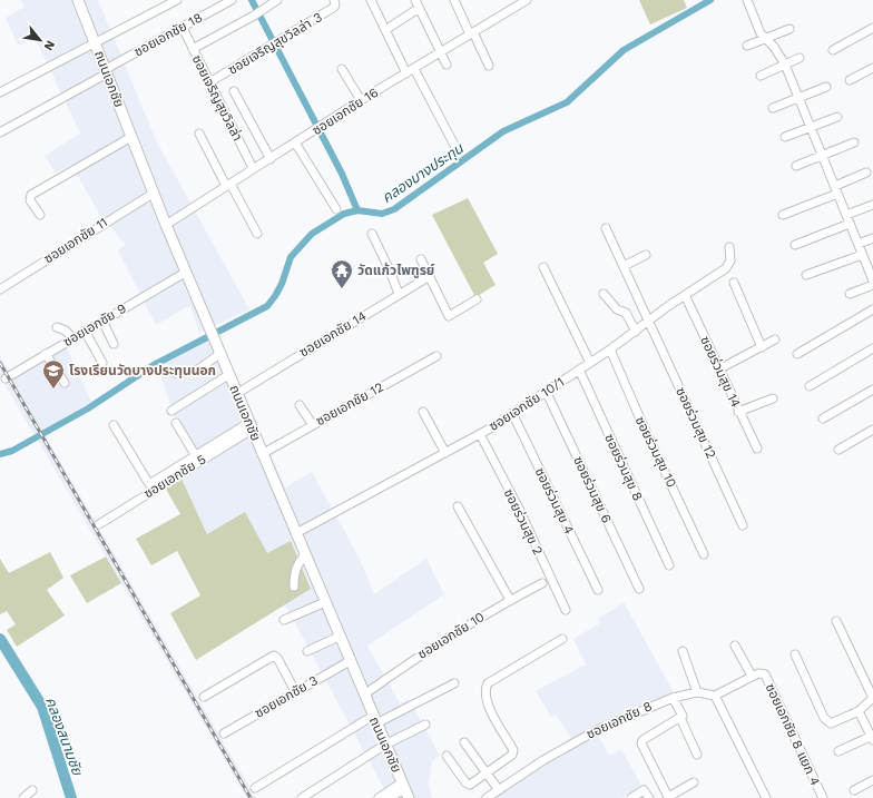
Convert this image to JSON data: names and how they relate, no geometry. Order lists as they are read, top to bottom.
{
  "streets": {
    "main road": ["ถนนเอกชัย"],
    "street": [
      "ซอยเอกชัย 18",
      "ซอยเจริญสุขวิลล่า 3",
      "ซอยเจริญสุขวิลล่า",
      "ซอยเอกชัย 16",
      "ซอยเอกชัย 11",
      "ซอยเอกชัย 9",
      "ซอยเอกชัย 14",
      "ซอยร่วมสุข 14",
      "ซอยเอกชัย 12",
      "ซอยเอกชัย 10/1",
      "ซอยร่วมสุข 12",
      "ซอยร่วมสุข 10",
      "ซอยร่วมสุข 8",
      "ซอยเอกชัย 5",
      "ซอยร่วมสุข 6",
      "ซอยร่วมสุข 4",
      "ซอยร่วมสุข 2",
      "ซอยเอกชัย 10",
      "ซอยเอกชัย 3",
      "ซอยเอกชัย 8",
      "ซอยเอกชัย 8 แยก 4"
    ]
  },
  "crossings": [
    ["ซอยเอกชัย 18", "ถนนเอกชัย"],
    ["ซอยเอกชัย 18", "ซอยเจริญสุขวิลล่า"],
    ["ซอยเจริญสุขวิลล่า 3", "ซอยเจริญสุขวิลล่า"],
    ["ถนนเอกชัย", "ซอยเอกชัย 16"],
    ["ถนนเอกชัย", "ซอยเอกชัย 11"],
    ["ถนนเอกชัย", "ซอยเอกชัย 9"],
    ["ถนนเอกชัย", "ซอยเอกชัย 14"],
    ["ถนนเอกชัย", "ซอยเอกชัย 12"],
    ["ถนนเอกชัย", "ซอยเอกชัย 10/1"],
    ["ถนนเอกชัย", "ซอยเอกชัย 5"],
    ["ถนนเอกชัย", "ซอยเอกชัย 10"],
    ["ถนนเอกชัย", "ซอยเอกชัย 3"],
    ["ซอยเจริญสุขวิลล่า", "ซอยเอกชัย 16"],
    ["ซอยร่วมสุข 14", "ซอยเอกชัย 10/1"],
    ["ซอยเอกชัย 10/1", "ซอยร่วมสุข 12"],
    ["ซอยเอกชัย 10/1", "ซอยร่วมสุข 10"],
    ["ซอยเอกชัย 10/1", "ซอยร่วมสุข 8"],
    ["ซอยเอกชัย 10/1", "ซอยร่วมสุข 6"],
    ["ซอยเอกชัย 10/1", "ซอยร่วมสุข 4"],
    ["ซอยเอกชัย 10/1", "ซอยร่วมสุข 2"]
  ],
  "water": ["คลองบางประทุน", "คลองสนามชัย"],
  "places": {
    "temple": ["วัดแก้วไพฑูรย์"],
    "school or university": ["โรงเรียนวัดบางประทุนนอก"]
  },
  "north": "bottom right"
}
